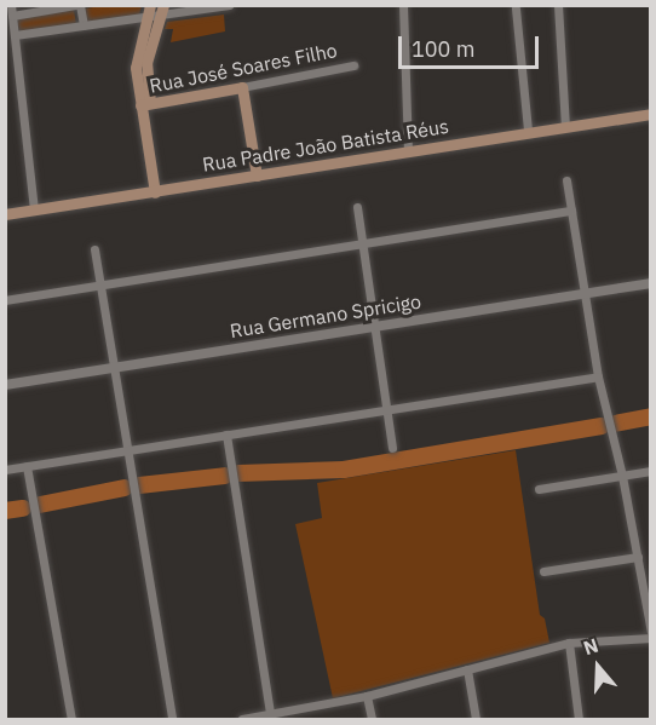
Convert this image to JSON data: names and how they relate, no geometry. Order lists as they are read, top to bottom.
{
  "streets": {
    "main road": ["Rua José Soares Filho", "Rua Padre João Batista Réus"],
    "street": ["Rua Germano Spricigo"]
  },
  "scale_bar": "100 m",
  "north": "top"
}
